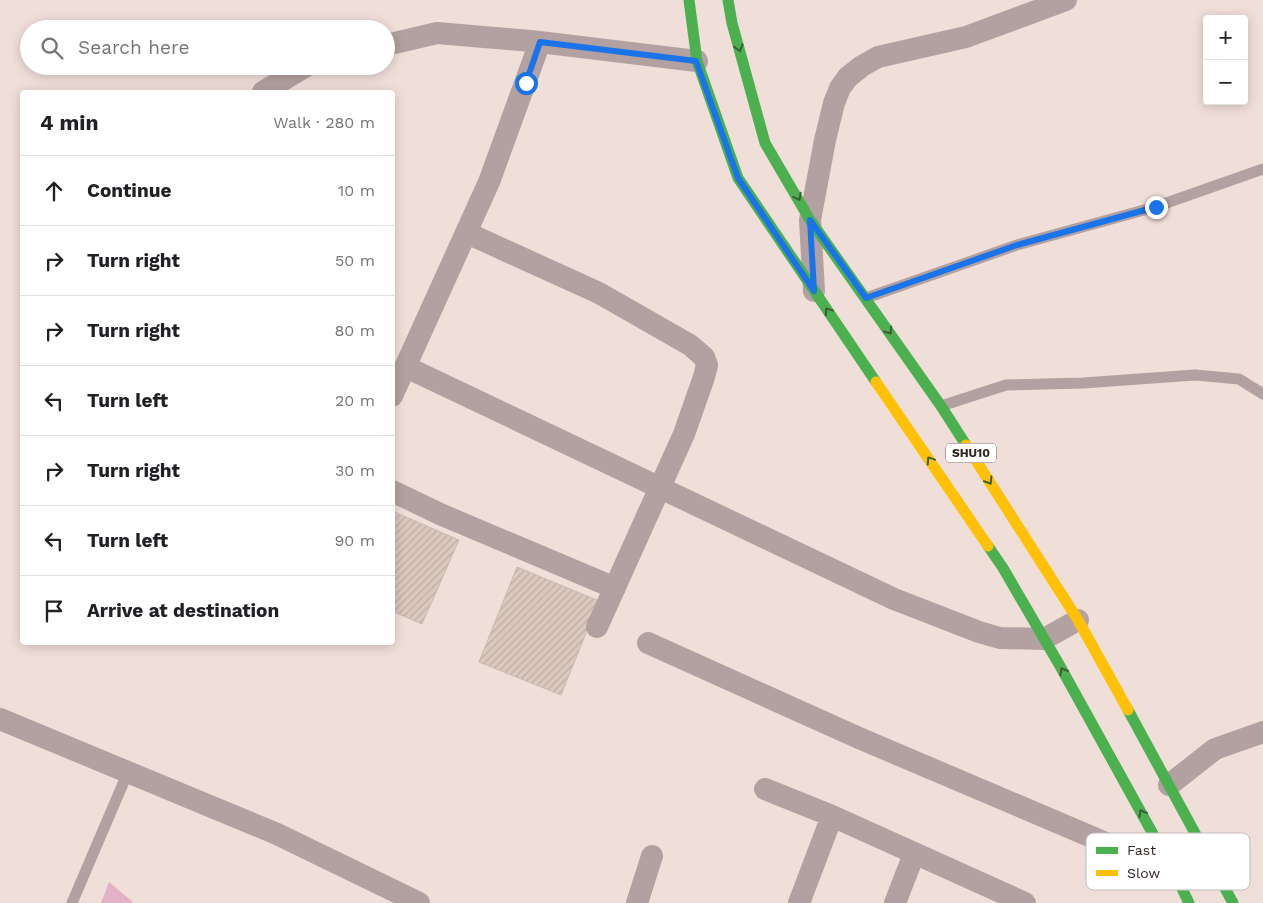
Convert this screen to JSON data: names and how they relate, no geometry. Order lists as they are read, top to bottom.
{
  "streets": {
    "main road": ["SHU10"]
  },
  "legend": ["Fast", "Slow"],
  "page": {
    "map_buttons": ["+", "−"],
    "search": "Search here",
    "heading": ["4 min", "Walk · 280 m"],
    "list": [
      ["Continue", "10 m"],
      ["Turn right", "50 m"],
      ["Turn right", "80 m"],
      ["Turn left", "20 m"],
      ["Turn right", "30 m"],
      ["Turn left", "90 m"],
      "Arrive at destination"
    ]
  }
}
